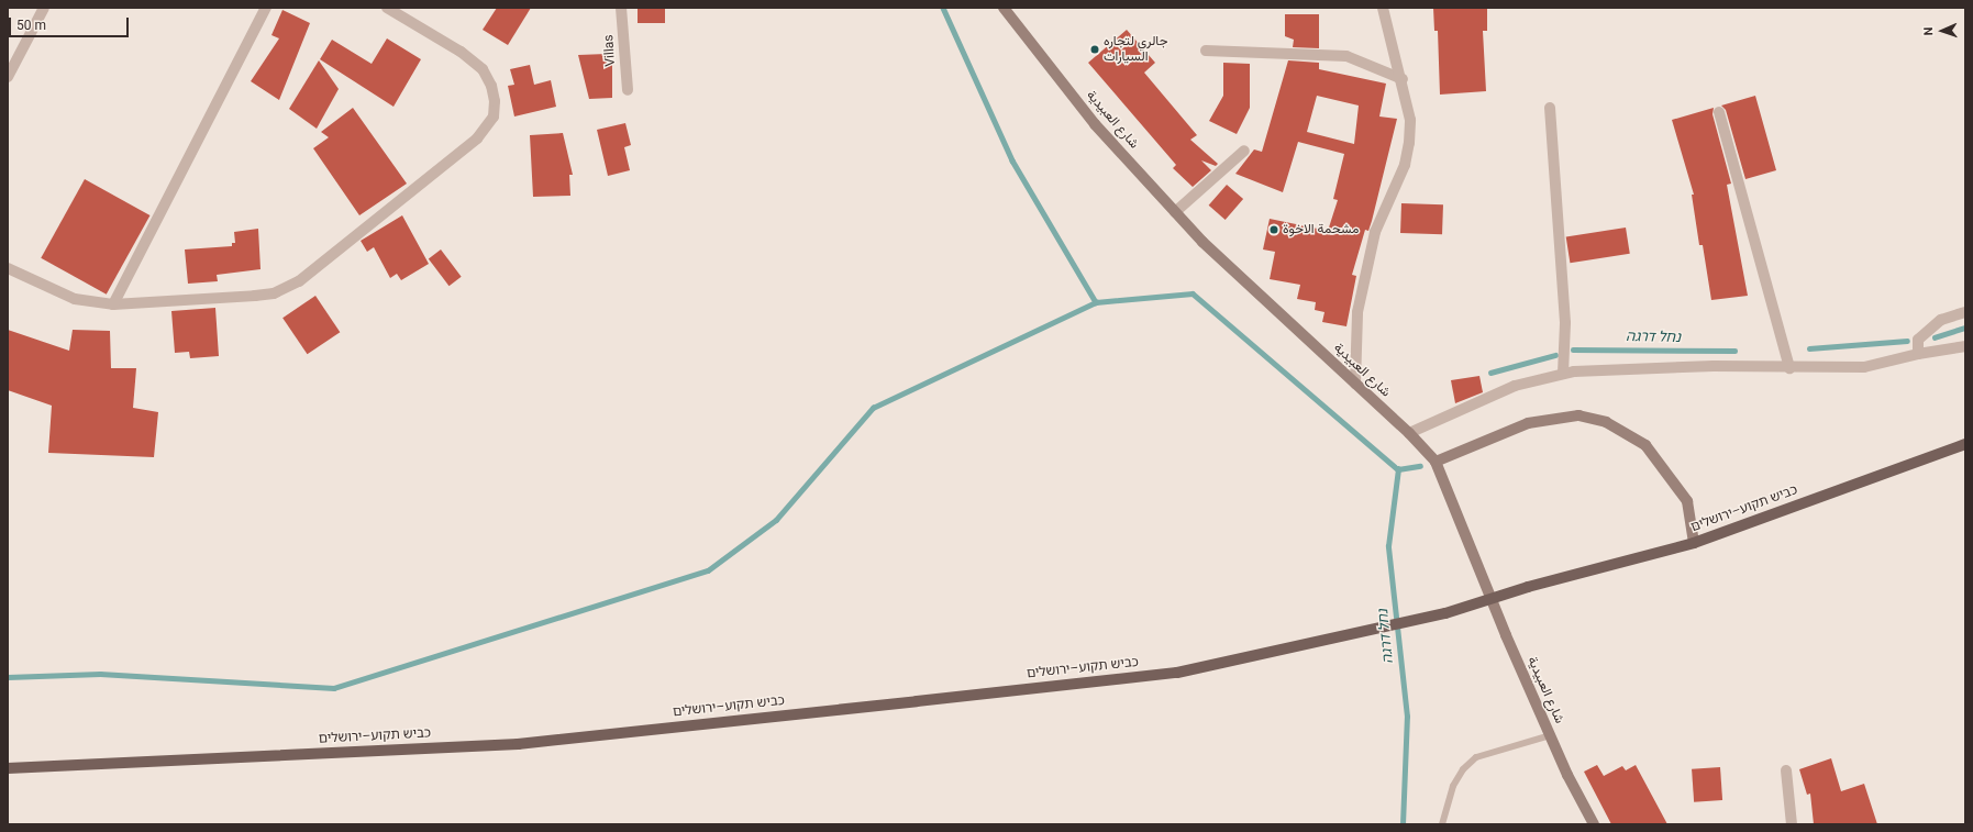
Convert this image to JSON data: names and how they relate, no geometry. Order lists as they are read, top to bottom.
{
  "streets": {
    "main road": ["شارع العبيدية", "כביש תקוע–ירושלים"],
    "street": ["Villas"]
  },
  "water": ["נחל דרגה"],
  "places": ["جالري لتجاره السيارات", "مشحمة الاخوة"],
  "scale_bar": "50 m",
  "north": "left"
}
